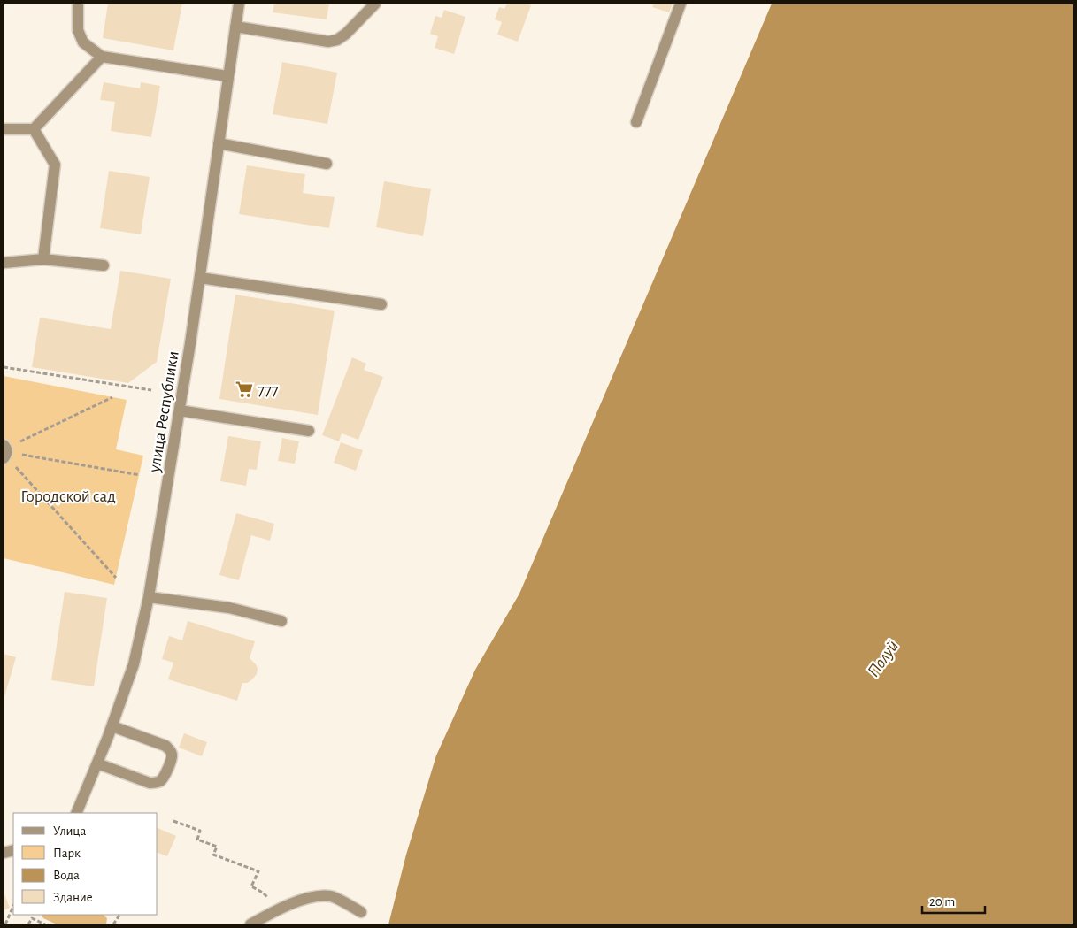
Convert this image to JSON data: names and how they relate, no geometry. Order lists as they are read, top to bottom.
{
  "streets": {
    "street": ["улица Республики"]
  },
  "water": ["Полуй"],
  "parks": ["Городской сад"],
  "places": {
    "supermarket": ["777"]
  },
  "legend": [
    "Улица",
    "Парк",
    "Вода",
    "Здание"
  ],
  "scale_bar": "20 m"
}
